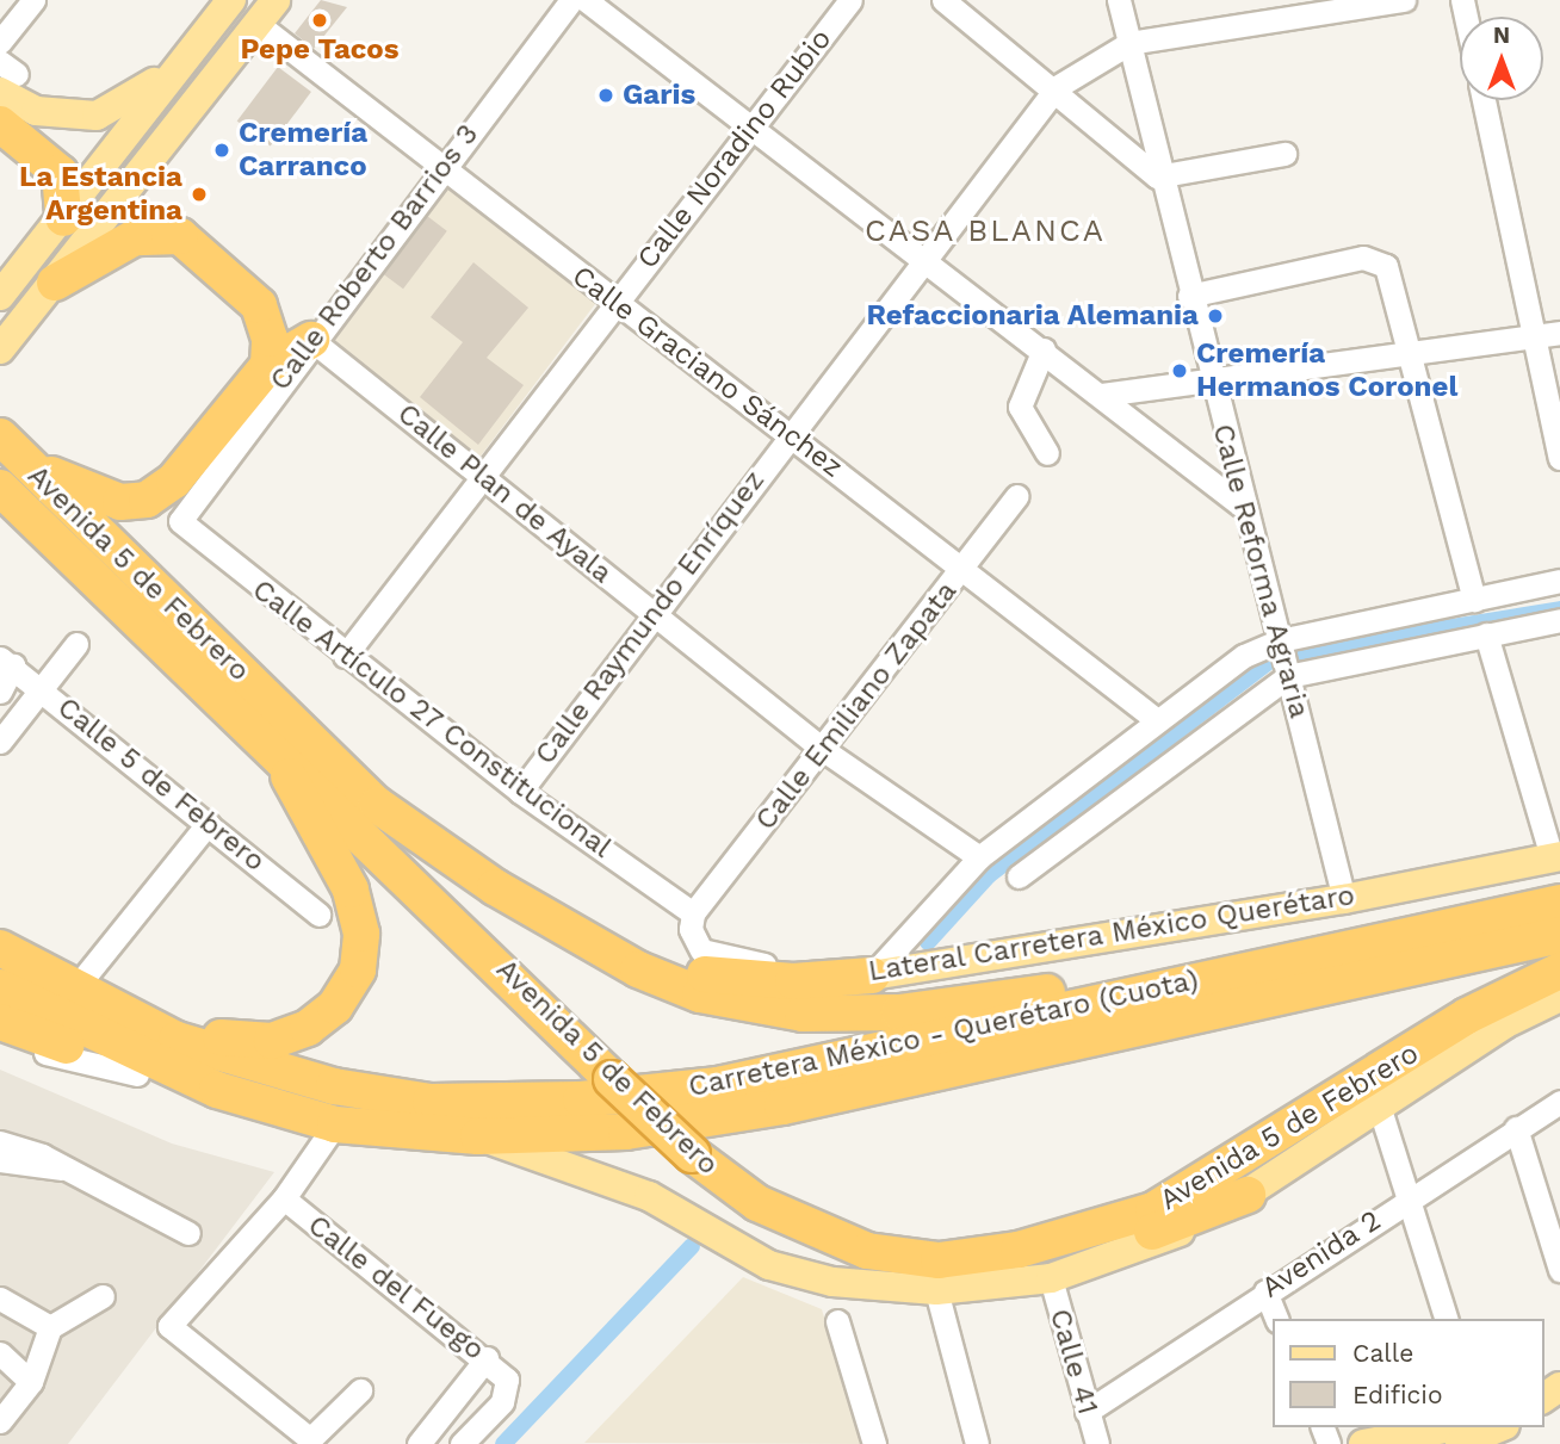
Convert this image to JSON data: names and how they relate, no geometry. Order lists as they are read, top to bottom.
{
  "streets": {
    "highway": ["Avenida 5 de Febrero", "Carretera México - Querétaro (Cuota)"],
    "main road": ["Lateral Carretera México Querétaro"],
    "street": [
      "Calle Noradino Rubio",
      "Calle Roberto Barrios 3",
      "Calle Graciano Sánchez",
      "Calle Plan de Ayala",
      "Calle Reforma Agraria",
      "Calle Raymundo Enríquez",
      "Calle Emiliano Zapata",
      "Calle Artículo 27 Constitucional",
      "Calle 5 de Febrero",
      "Avenida 2",
      "Calle del Fuego",
      "Calle 41"
    ]
  },
  "crossings": [
    ["Calle Noradino Rubio", "Calle Graciano Sánchez"],
    ["Calle Noradino Rubio", "Calle Plan de Ayala"],
    ["Calle Noradino Rubio", "Calle Artículo 27 Constitucional"],
    ["Calle Roberto Barrios 3", "Calle Graciano Sánchez"],
    ["Calle Roberto Barrios 3", "Calle Plan de Ayala"],
    ["Calle Roberto Barrios 3", "Calle Artículo 27 Constitucional"],
    ["Calle Graciano Sánchez", "Calle Raymundo Enríquez"],
    ["Calle Graciano Sánchez", "Calle Emiliano Zapata"],
    ["Calle Plan de Ayala", "Calle Raymundo Enríquez"],
    ["Calle Plan de Ayala", "Calle Emiliano Zapata"],
    ["Calle Reforma Agraria", "Lateral Carretera México Querétaro"],
    ["Avenida 5 de Febrero", "Carretera México - Querétaro (Cuota)"],
    ["Calle Raymundo Enríquez", "Calle Artículo 27 Constitucional"],
    ["Calle Emiliano Zapata", "Calle Artículo 27 Constitucional"],
    ["Calle Emiliano Zapata", "Lateral Carretera México Querétaro"],
    ["Calle Artículo 27 Constitucional", "Lateral Carretera México Querétaro"],
    ["Avenida 2", "Calle 41"]
  ],
  "districts": ["CASA BLANCA"],
  "places": [
    "Pepe Tacos",
    "Garis",
    "Cremería Carranco",
    "La Estancia Argentina",
    "Refaccionaria Alemania",
    "Cremería Hermanos Coronel"
  ],
  "legend": ["Calle", "Edificio"],
  "north": "top"
}
